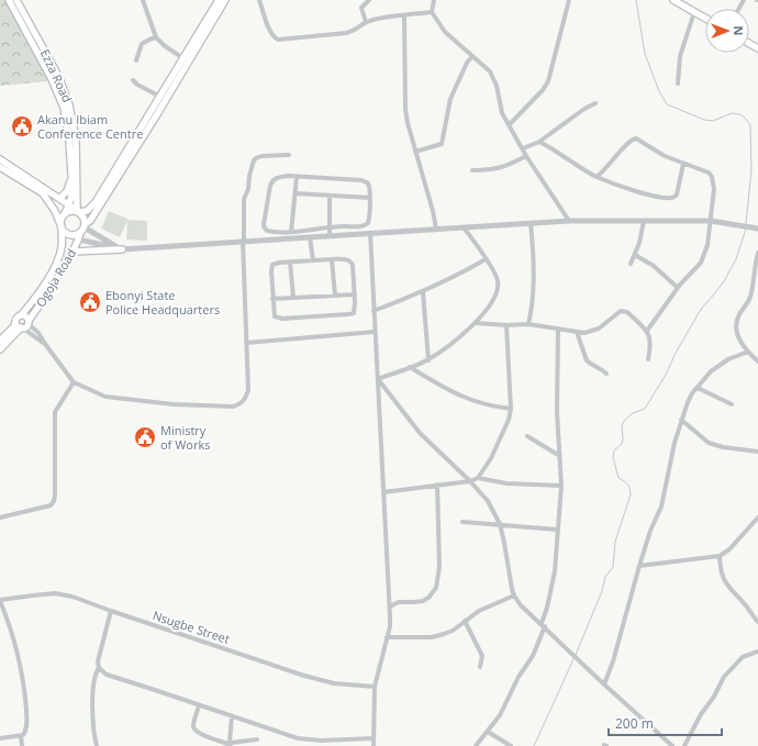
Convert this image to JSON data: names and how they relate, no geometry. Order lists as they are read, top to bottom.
{
  "streets": {
    "main road": ["Ezza Road", "Ogoja Road"],
    "street": ["Nsugbe Street"]
  },
  "crossings": [
    ["Ezza Road", "Ogoja Road"]
  ],
  "places": {
    "public building": ["Akanu Ibiam Conference Centre", "Ebonyi State Police Headquarters", "Ministry of Works"]
  },
  "scale_bar": "200 m",
  "north": "right"
}
